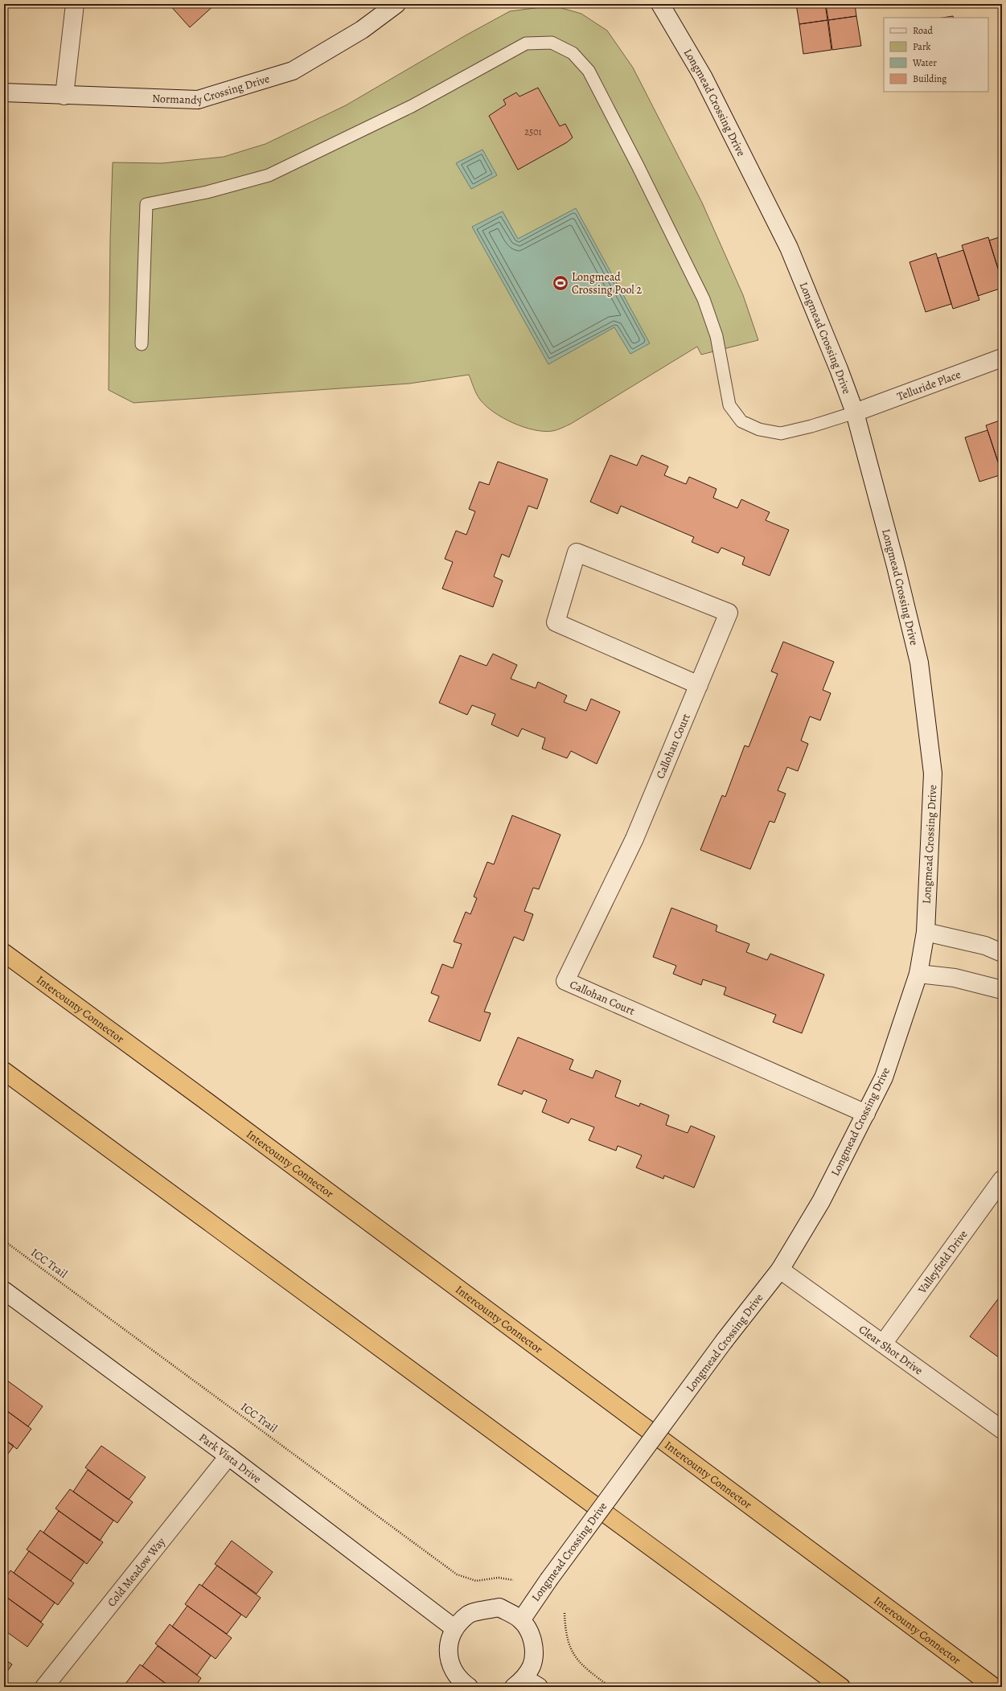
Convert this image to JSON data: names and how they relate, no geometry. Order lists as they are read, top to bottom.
{
  "streets": {
    "highway": ["Intercounty Connector"],
    "street": [
      "Normandy Crossing Drive",
      "Longmead Crossing Drive",
      "Telluride Place",
      "Callohan Court",
      "Valleyfield Drive",
      "Clear Shot Drive",
      "Park Vista Drive",
      "Cold Meadow Way"
    ],
    "path": ["ICC Trail"]
  },
  "crossings": [
    ["Longmead Crossing Drive", "Telluride Place"],
    ["Longmead Crossing Drive", "Callohan Court"],
    ["Longmead Crossing Drive", "Clear Shot Drive"],
    ["Valleyfield Drive", "Clear Shot Drive"],
    ["Park Vista Drive", "Cold Meadow Way"]
  ],
  "places": {
    "sports": ["Longmead Crossing Pool 2"]
  },
  "house_numbers": ["2501"],
  "legend": [
    "Road",
    "Park",
    "Water",
    "Building"
  ]
}
